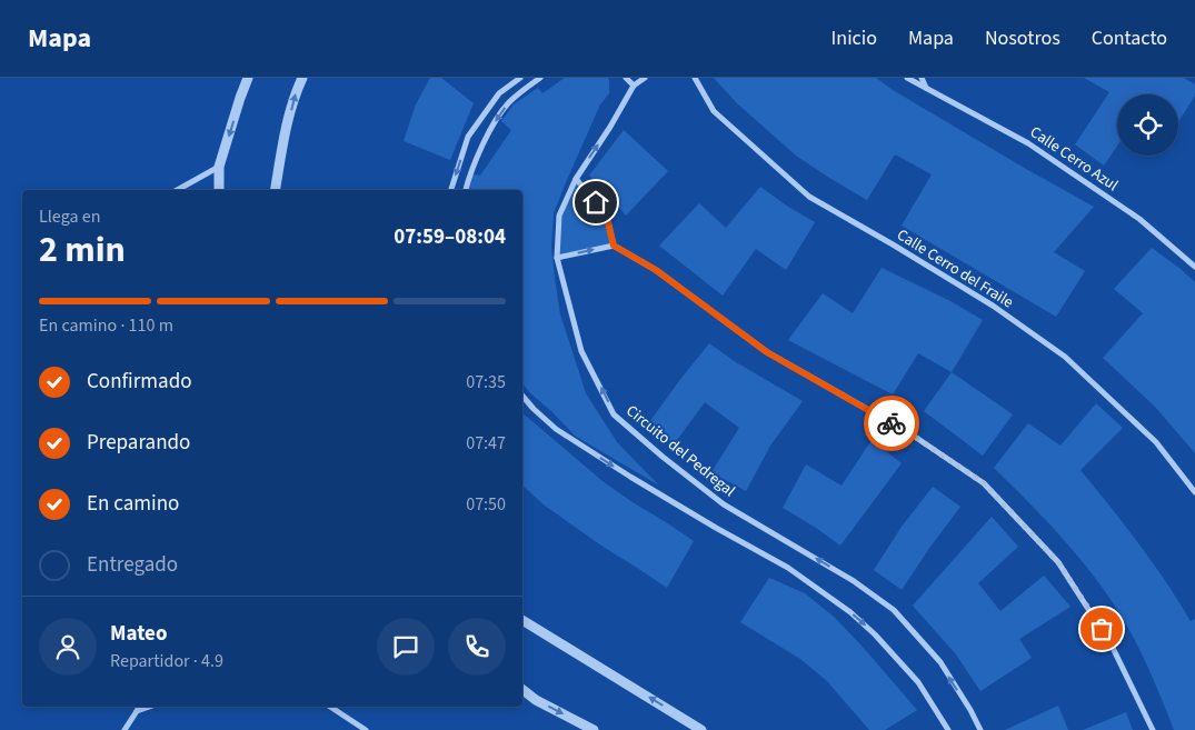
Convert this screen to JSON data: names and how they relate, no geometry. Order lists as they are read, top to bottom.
{
  "streets": {
    "street": ["Calle Cerro Azul", "Calle Cerro del Fraile", "Circuito del Pedregal"]
  },
  "page": {
    "header": "Mapa",
    "nav": [
      "Inicio",
      "Mapa",
      "Nosotros",
      "Contacto"
    ],
    "heading": ["2 min", "Llega en", "07:59–08:04"],
    "panel": ["Mateo", "Repartidor · 4.9"],
    "bar": "En camino · 110 m",
    "list": [
      ["Confirmado", "07:35"],
      ["Preparando", "07:47"],
      ["En camino", "07:50"],
      "Entregado"
    ]
  }
}
